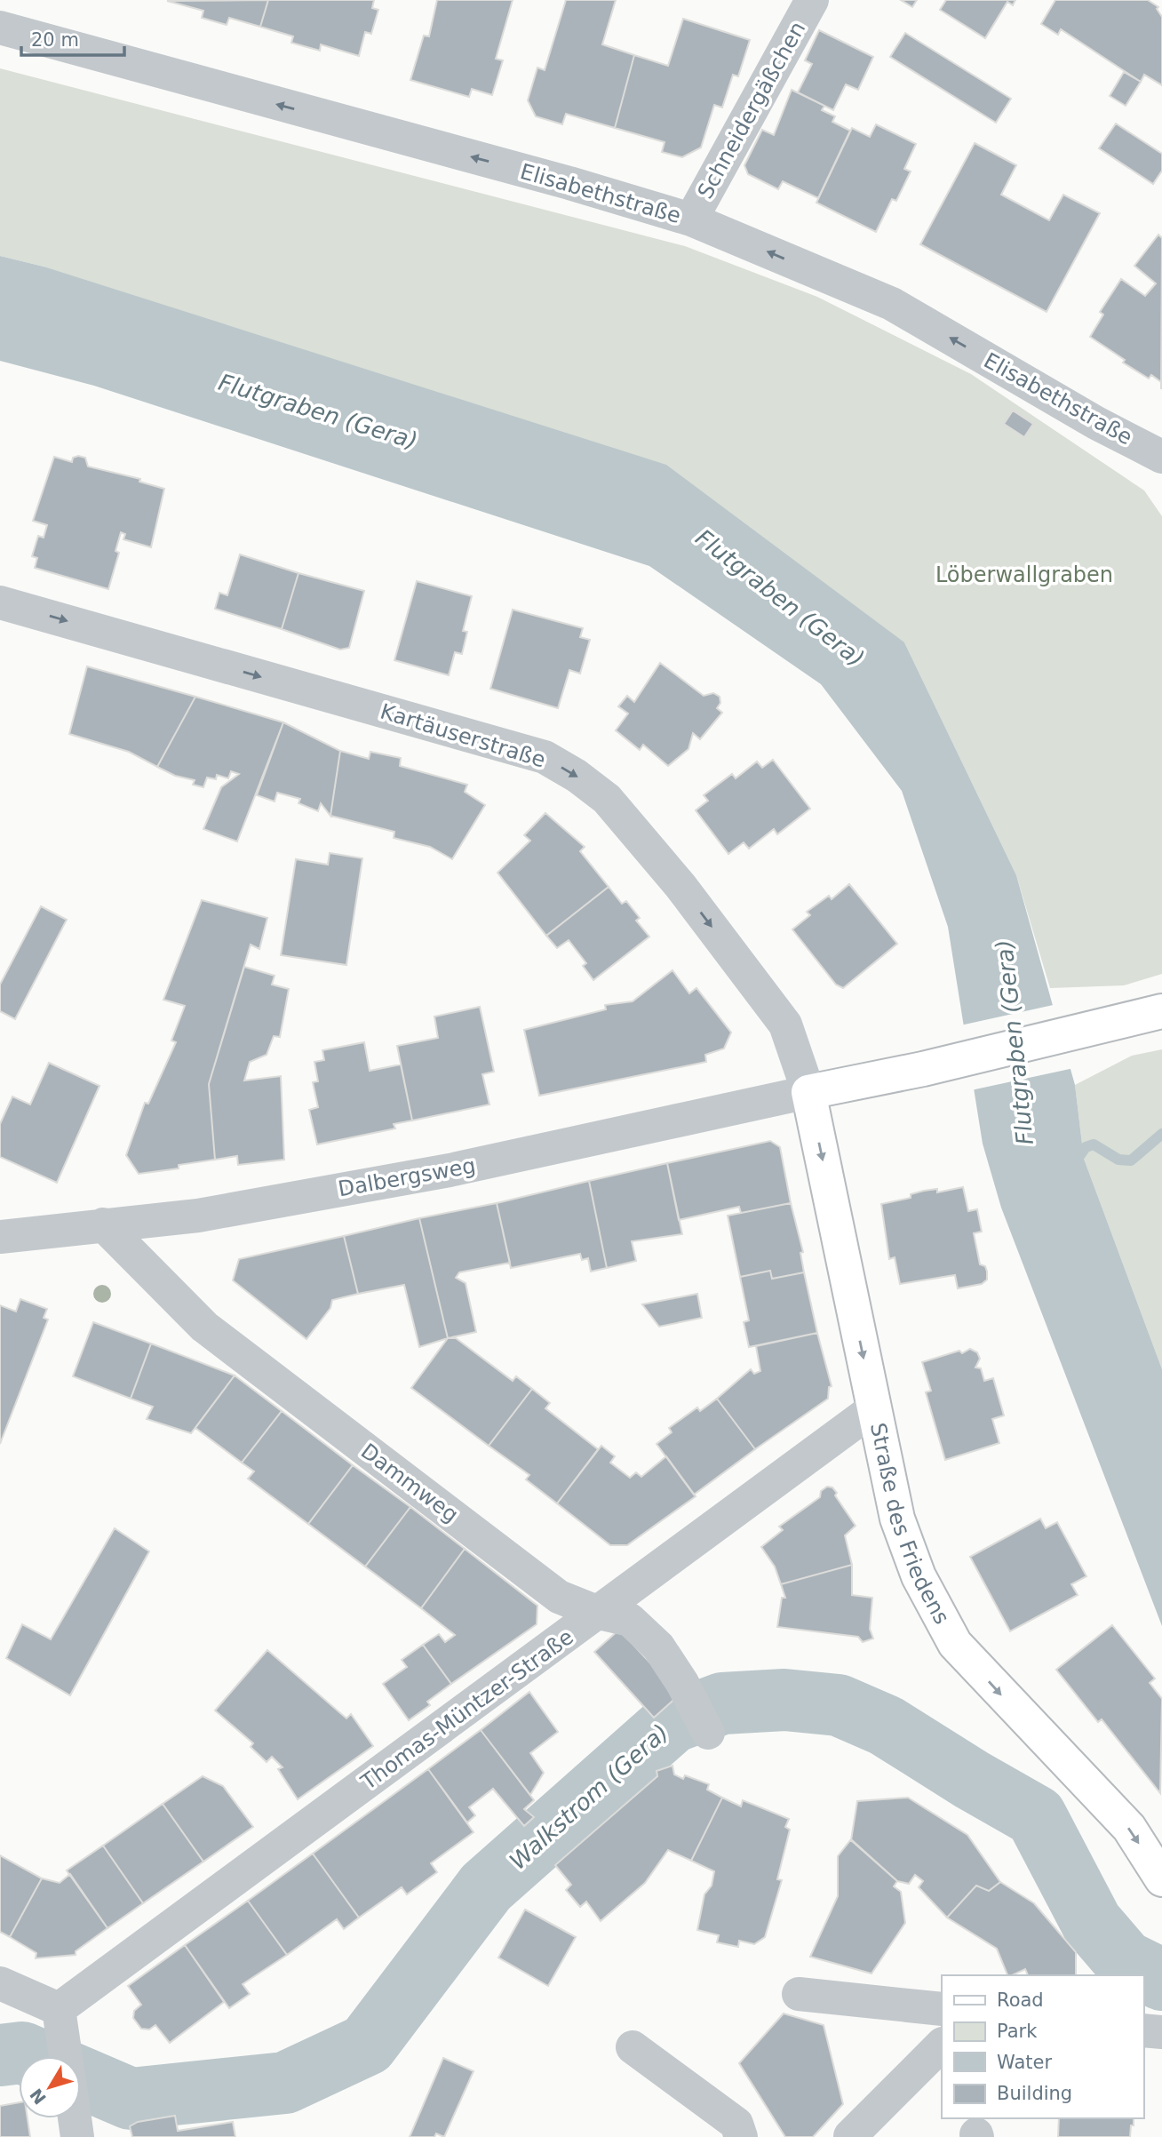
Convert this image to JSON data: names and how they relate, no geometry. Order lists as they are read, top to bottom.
{
  "streets": {
    "main road": ["Straße des Friedens"],
    "street": [
      "Schneidergäßchen",
      "Elisabethstraße",
      "Kartäuserstraße",
      "Dalbergsweg",
      "Dammweg",
      "Thomas-Müntzer-Straße"
    ]
  },
  "crossings": [
    ["Schneidergäßchen", "Elisabethstraße"],
    ["Kartäuserstraße", "Dalbergsweg"],
    ["Kartäuserstraße", "Straße des Friedens"],
    ["Dalbergsweg", "Dammweg"],
    ["Dalbergsweg", "Straße des Friedens"],
    ["Dammweg", "Thomas-Müntzer-Straße"],
    ["Straße des Friedens", "Thomas-Müntzer-Straße"]
  ],
  "one_way": ["Elisabethstraße", "Kartäuserstraße", "Straße des Friedens"],
  "water": ["Flutgraben (Gera)", "Walkstrom (Gera)"],
  "parks": ["Löberwallgraben"],
  "legend": [
    "Road",
    "Park",
    "Water",
    "Building"
  ],
  "scale_bar": "20 m",
  "north": "bottom left"
}
